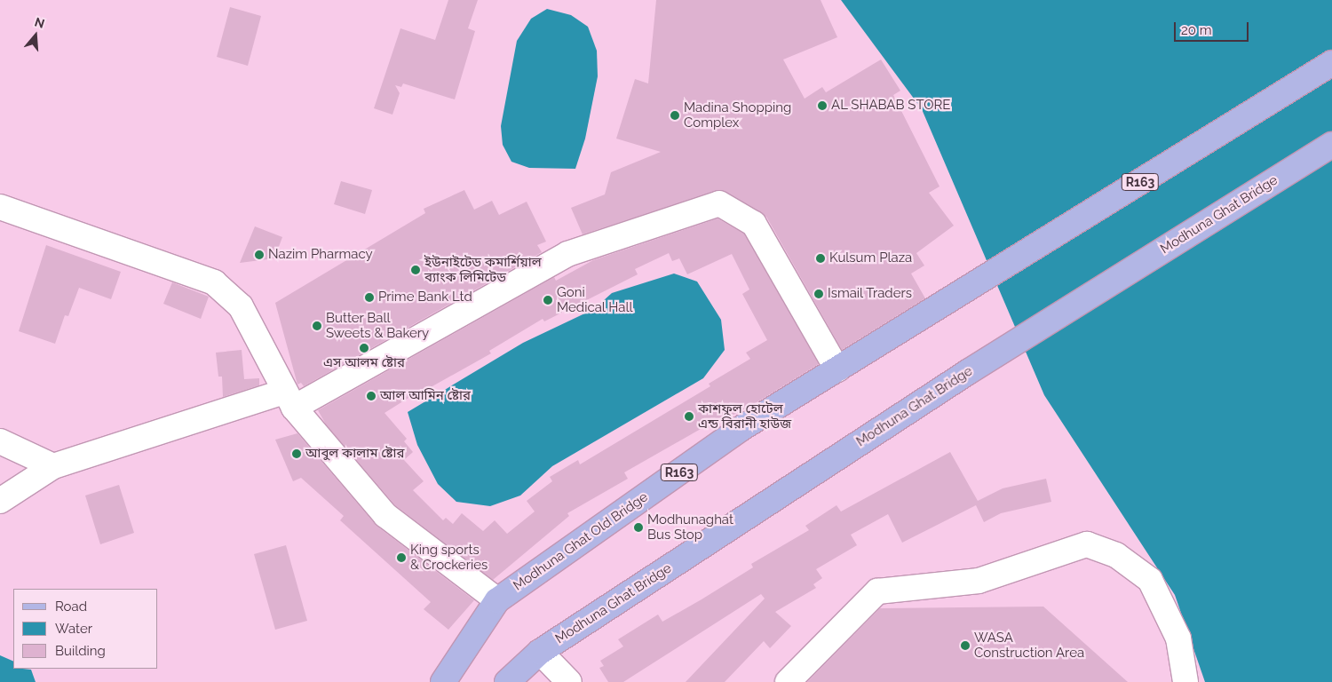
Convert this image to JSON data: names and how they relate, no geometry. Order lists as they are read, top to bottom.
{
  "streets": {
    "main road": ["R163", "Modhuna Ghat Bridge", "Modhuna Ghat Old Bridge"]
  },
  "places": [
    "AL SHABAB STORE",
    "Madina Shopping Complex",
    "Nazim Pharmacy",
    "Kulsum Plaza",
    "ইউনাইটেড কমার্শিয়াল ব্যাংক লিমিটেড",
    "Ismail Traders",
    "Prime Bank Ltd",
    "Goni Medical Hall",
    "Butter Ball Sweets & Bakery",
    "এস আলম ষ্টোর",
    "আল আমিন ষ্টোর",
    "কাশফুল হোটেল এন্ড বিরানী হাউজ",
    "আবুল কালাম ষ্টোর",
    "Modhunaghat Bus Stop",
    "King sports & Crockeries",
    "WASA Construction Area"
  ],
  "legend": ["Road", "Water", "Building"],
  "scale_bar": "20 m",
  "north": "top"
}
